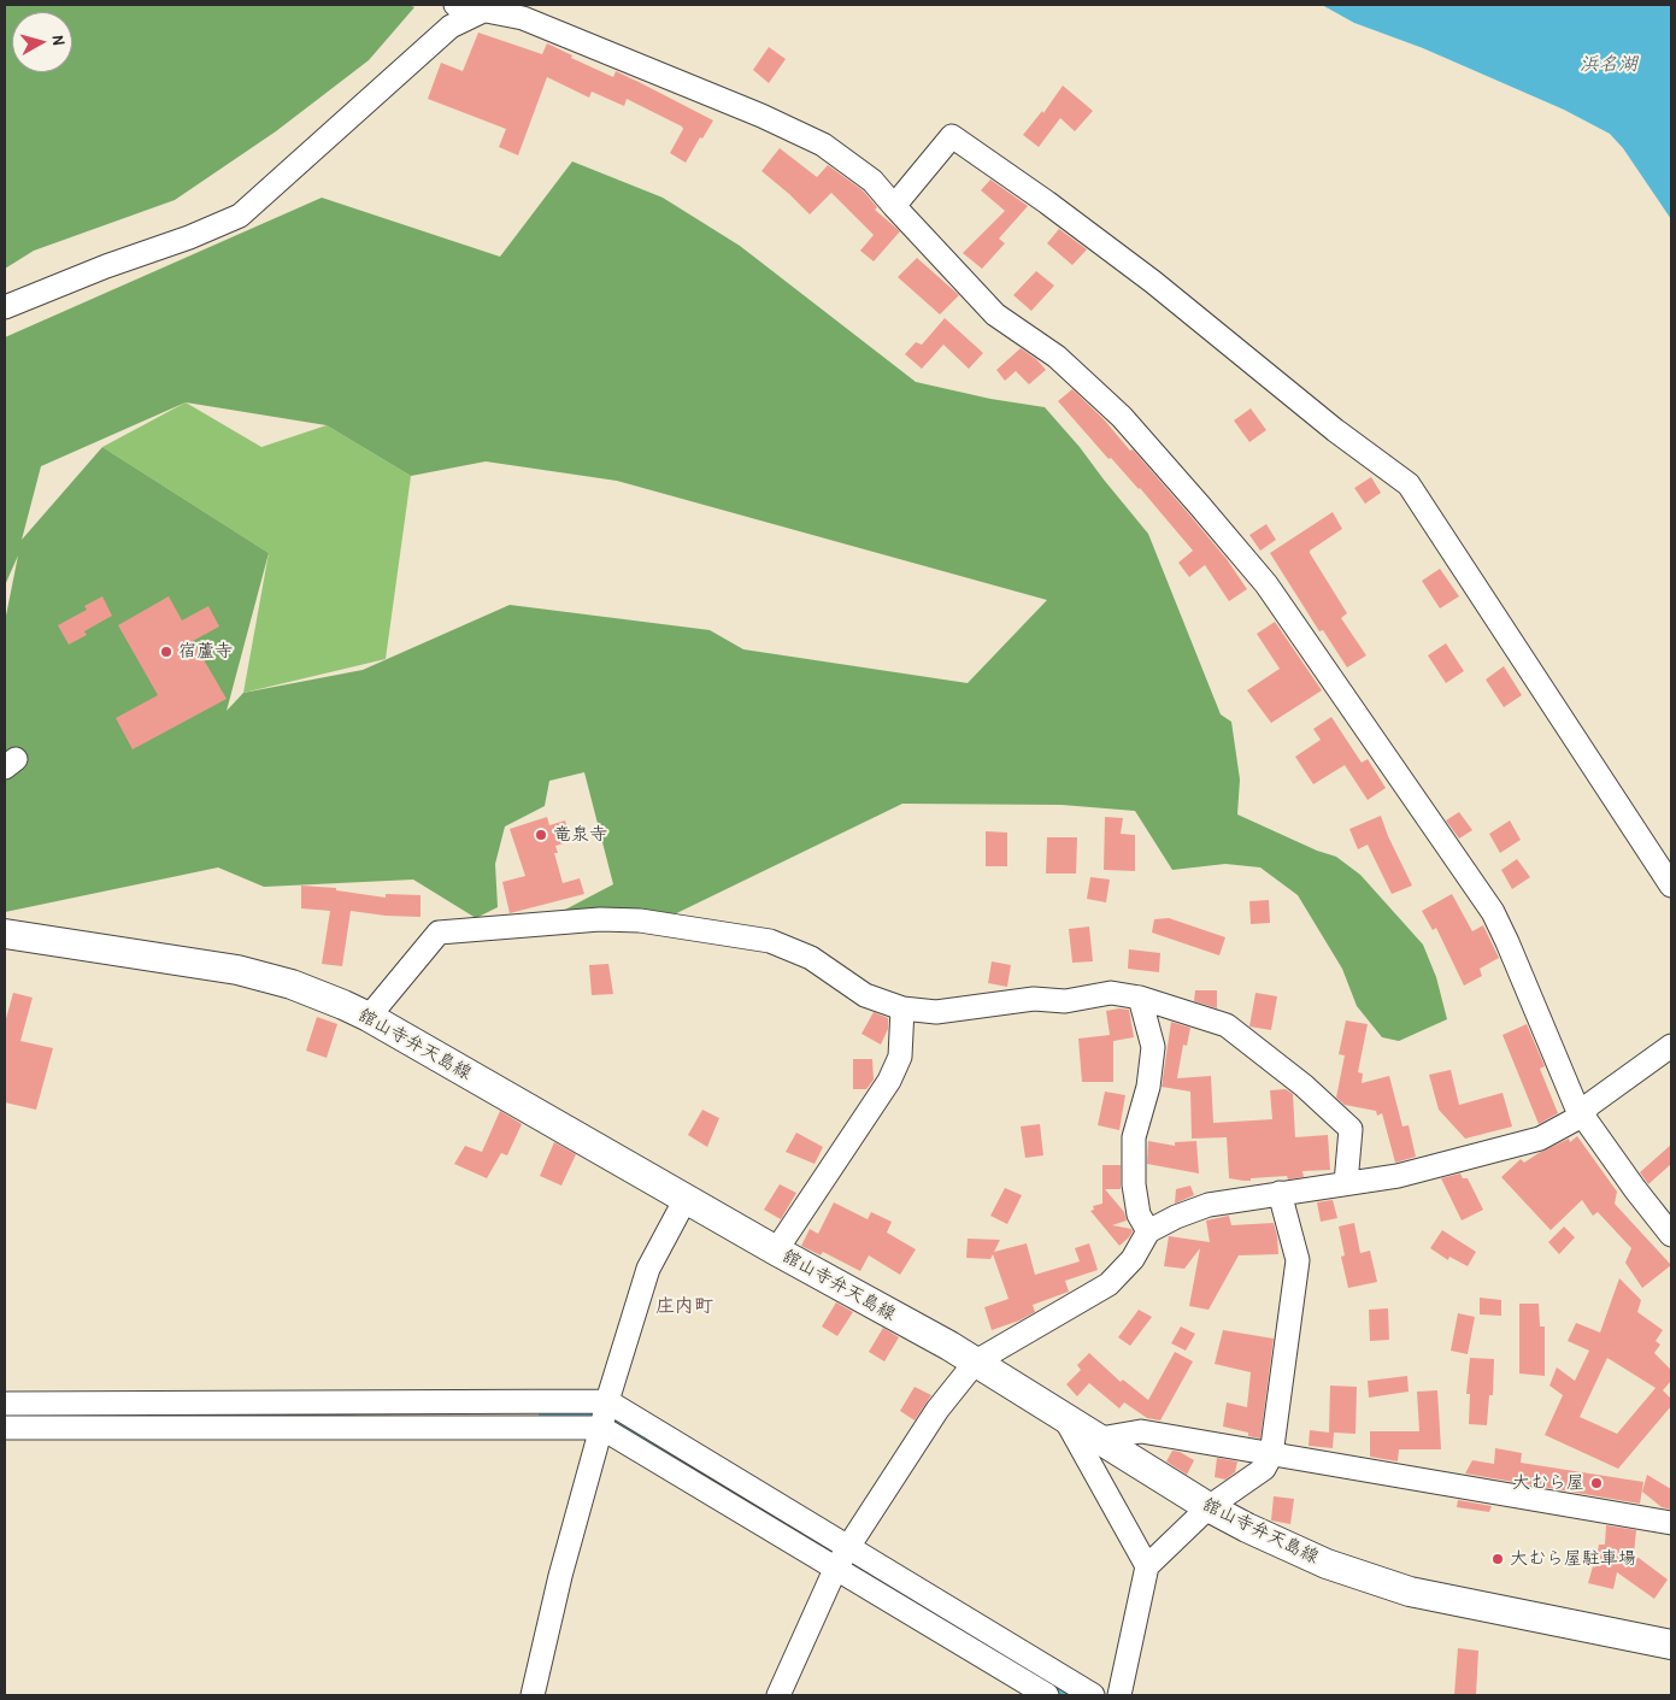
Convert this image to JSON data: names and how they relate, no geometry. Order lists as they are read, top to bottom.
{
  "streets": {
    "main road": ["舘山寺弁天島線"]
  },
  "districts": ["庄内町"],
  "water": ["浜名湖"],
  "places": [
    "宿蘆寺",
    "竜泉寺",
    "大むら屋",
    "大むら屋駐車場"
  ],
  "north": "right"
}
